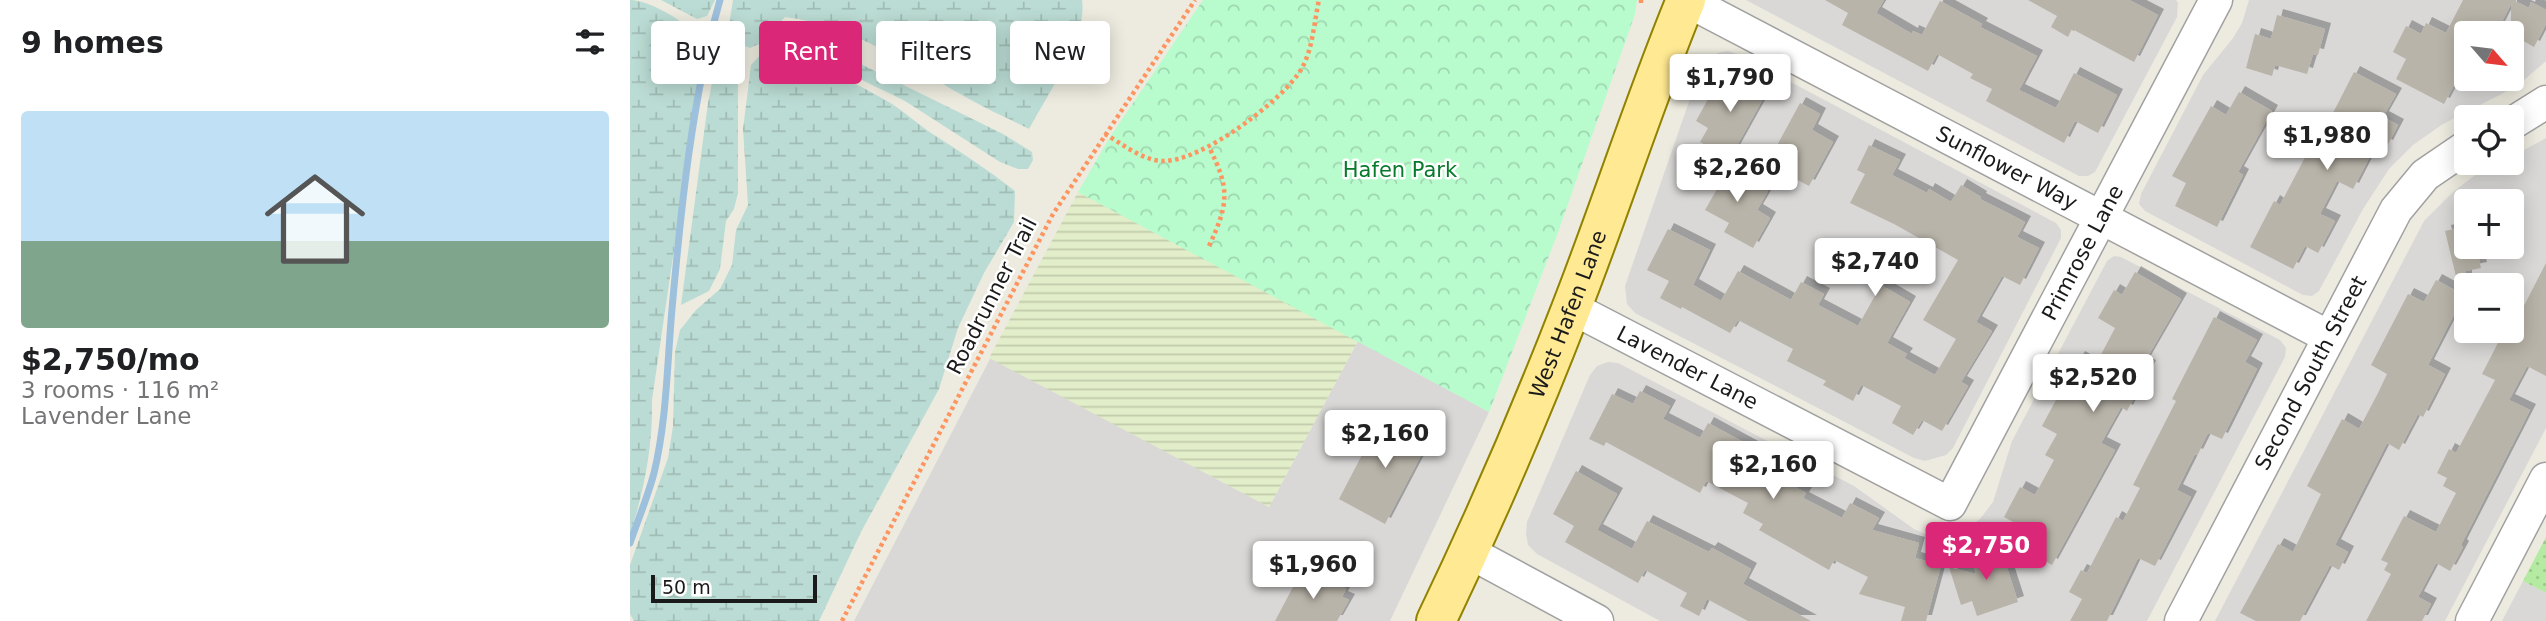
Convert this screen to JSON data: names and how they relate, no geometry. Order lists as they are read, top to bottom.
{
  "streets": {
    "main road": ["West Hafen Lane"],
    "street": [
      "Sunflower Way",
      "Primrose Lane",
      "Lavender Lane",
      "Second South Street"
    ],
    "path": ["Roadrunner Trail"]
  },
  "crossings": [
    ["Sunflower Way", "Primrose Lane"],
    ["Sunflower Way", "West Hafen Lane"],
    ["Sunflower Way", "Second South Street"],
    ["Primrose Lane", "Lavender Lane"],
    ["West Hafen Lane", "Lavender Lane"]
  ],
  "parks": ["Hafen Park"],
  "scale_bar": "50 m",
  "north": "bottom right",
  "page": {
    "heading": "9 homes",
    "map_buttons": ["+", "−"],
    "chip": [
      "Buy",
      "Rent",
      "Filters",
      "New"
    ],
    "price": [
      "$1,790",
      "$1,980",
      "$2,260",
      "$2,740",
      "$2,520",
      "$2,160",
      "$2,160",
      "$2,750",
      "$1,960"
    ],
    "list": [
      {
        "name": "$2,750/mo",
        "note": "3 rooms · 116 m² · Lavender Lane"
      }
    ],
    "scale": "50 m"
  }
}
